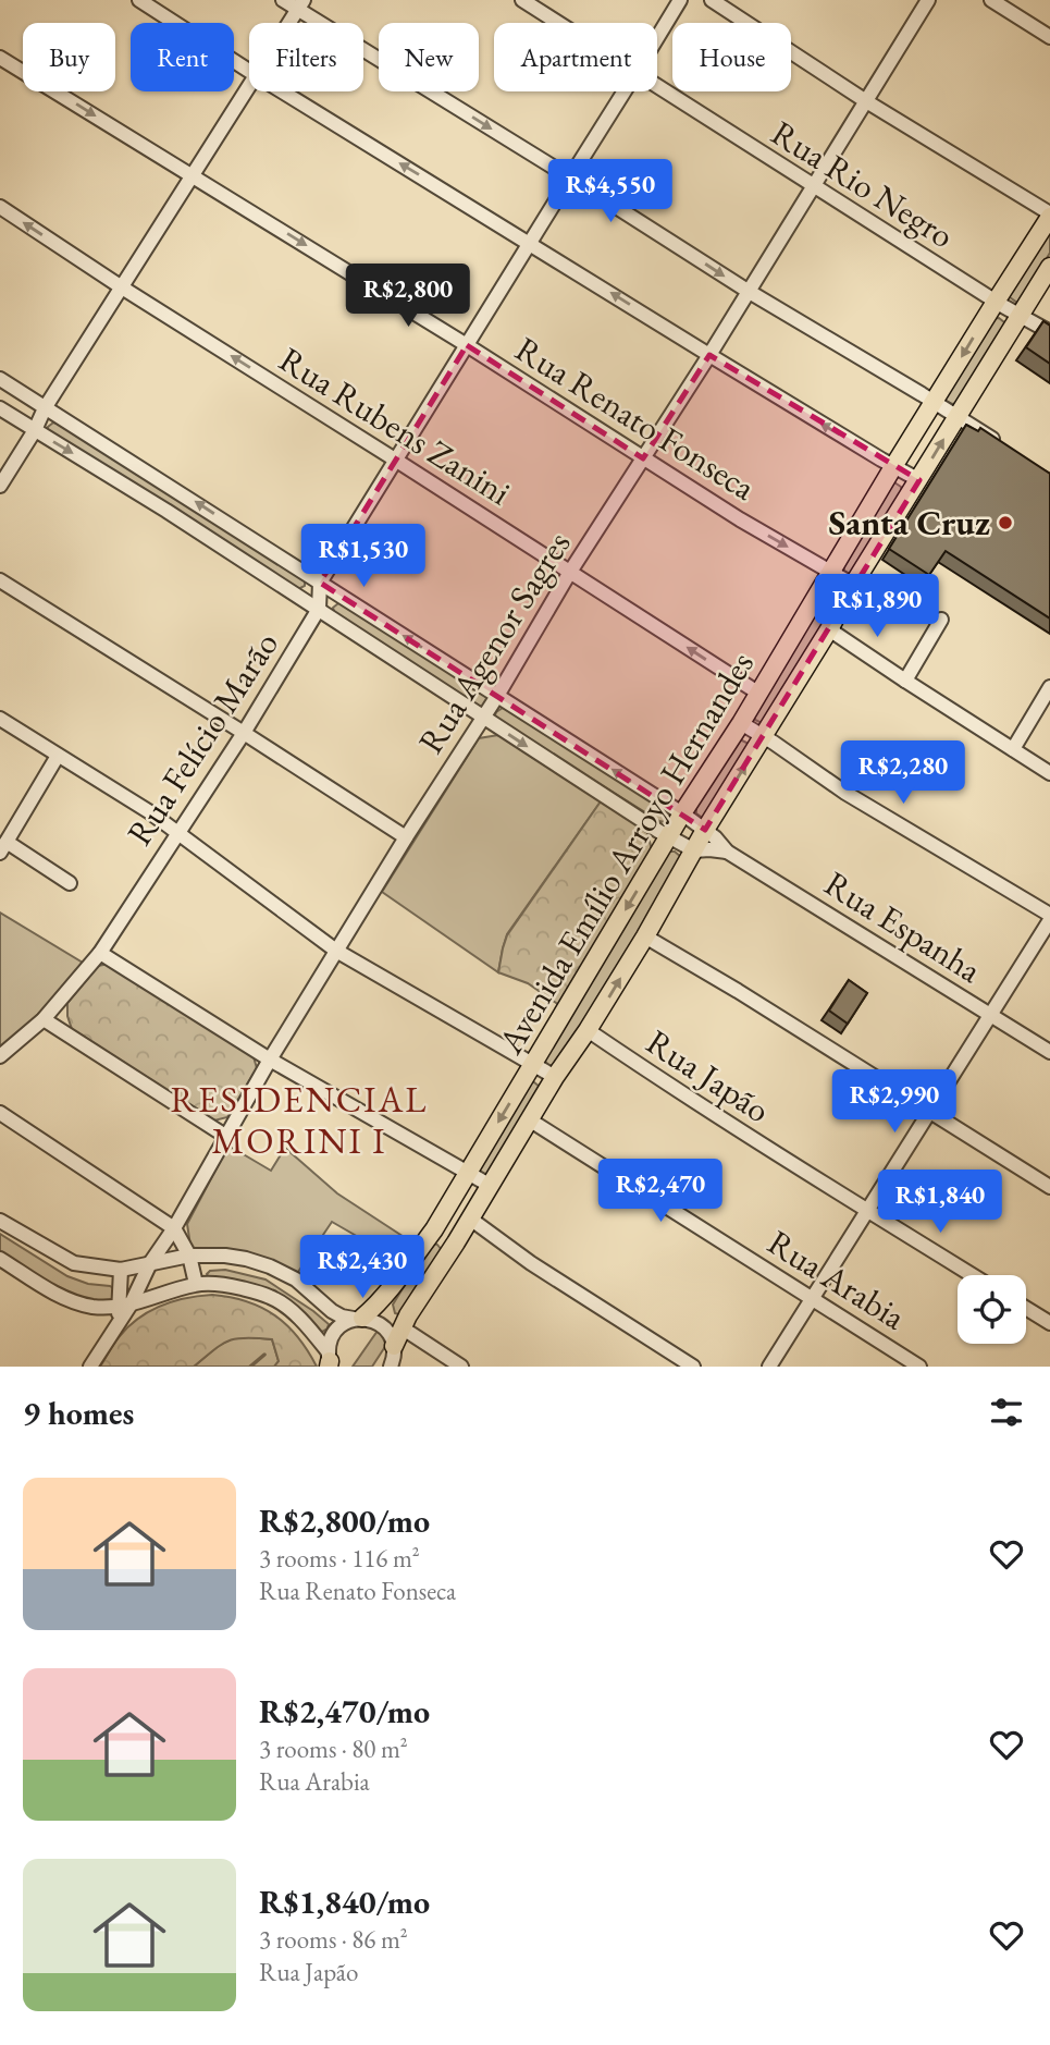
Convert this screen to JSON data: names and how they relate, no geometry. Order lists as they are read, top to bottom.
{
  "streets": {
    "main road": ["Avenida Emílio Arroyo Hernandes"],
    "street": [
      "Rua Rio Negro",
      "Rua Renato Fonseca",
      "Rua Rubens Zanini",
      "Rua Agenor Sagres",
      "Rua Felício Marão",
      "Rua Espanha",
      "Rua Japão",
      "Rua Arabia"
    ]
  },
  "crossings": [
    ["Rua Rio Negro", "Rua Agenor Sagres"],
    ["Rua Rio Negro", "Avenida Emílio Arroyo Hernandes"],
    ["Rua Renato Fonseca", "Rua Agenor Sagres"],
    ["Rua Renato Fonseca", "Rua Felício Marão"],
    ["Rua Renato Fonseca", "Avenida Emílio Arroyo Hernandes"],
    ["Rua Rubens Zanini", "Rua Agenor Sagres"],
    ["Rua Rubens Zanini", "Rua Felício Marão"],
    ["Rua Rubens Zanini", "Avenida Emílio Arroyo Hernandes"],
    ["Rua Agenor Sagres", "Rua Espanha"],
    ["Rua Felício Marão", "Rua Espanha"],
    ["Avenida Emílio Arroyo Hernandes", "Rua Espanha"],
    ["Avenida Emílio Arroyo Hernandes", "Rua Japão"],
    ["Avenida Emílio Arroyo Hernandes", "Rua Arabia"]
  ],
  "one_way": ["Rua Renato Fonseca", "Rua Rubens Zanini"],
  "districts": ["RESIDENCIAL MORINI I"],
  "places": ["Santa Cruz"],
  "page": {
    "chip": [
      "Buy",
      "Rent",
      "Filters",
      "New",
      "Apartment",
      "House"
    ],
    "price": [
      "R$4,550",
      "R$2,800",
      "R$1,530",
      "R$1,890",
      "R$2,280",
      "R$2,990",
      "R$2,470",
      "R$1,840",
      "R$2,430"
    ],
    "heading": "9 homes",
    "list": [
      {
        "name": "R$2,800/mo",
        "note": "3 rooms · 116 m² · Rua Renato Fonseca"
      },
      {
        "name": "R$2,470/mo",
        "note": "3 rooms · 80 m² · Rua Arabia"
      },
      {
        "name": "R$1,840/mo",
        "note": "3 rooms · 86 m² · Rua Japão"
      }
    ]
  }
}
